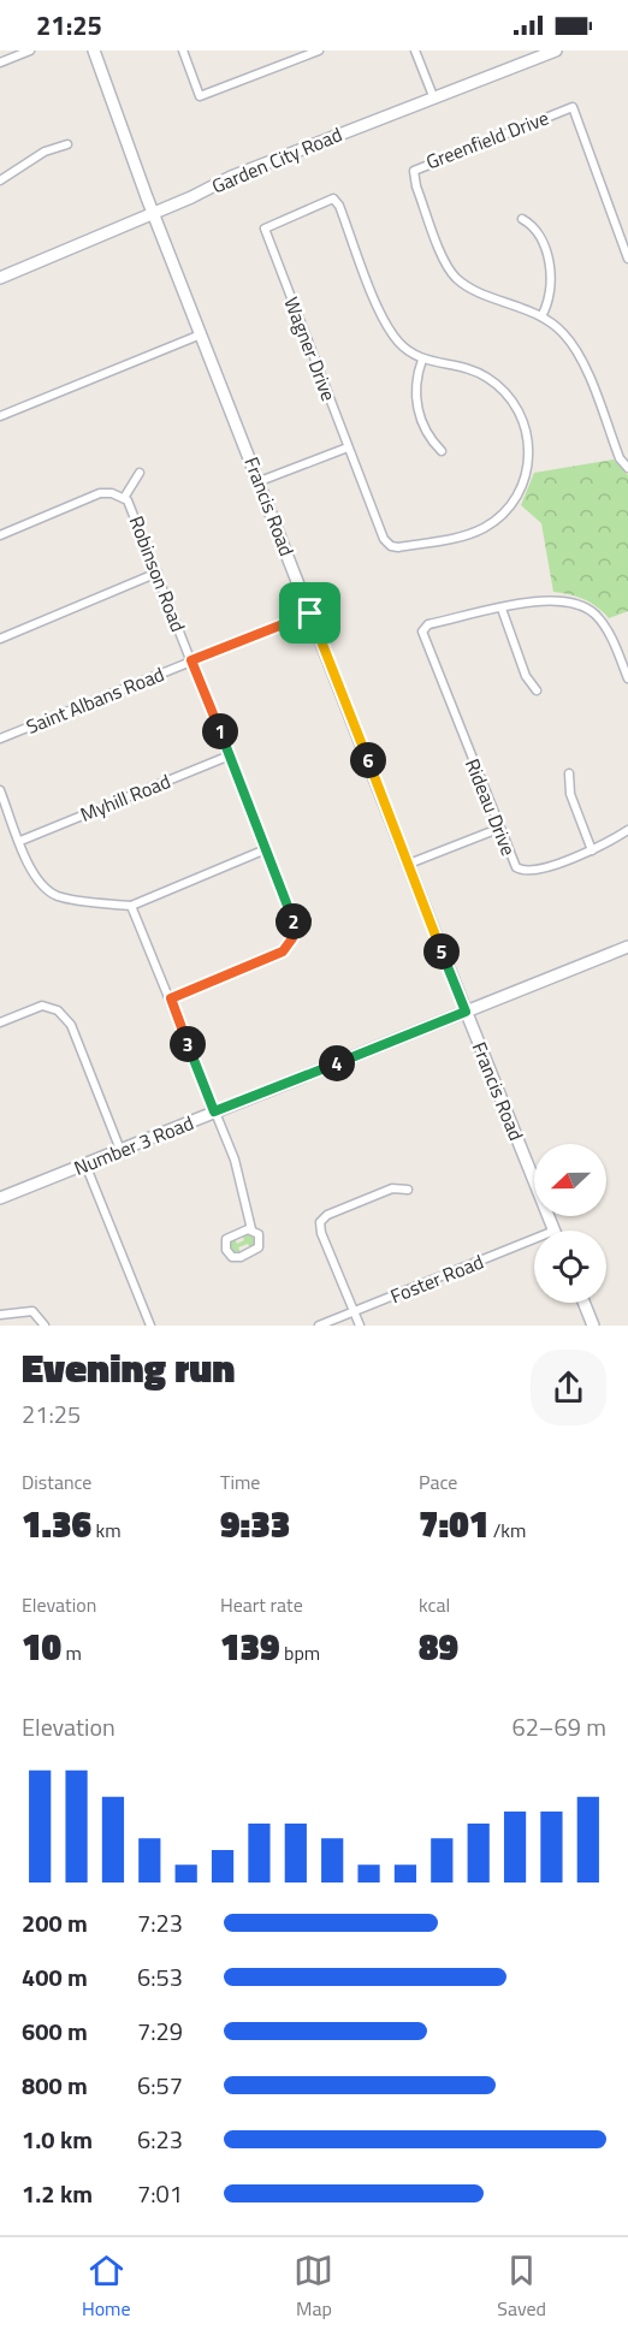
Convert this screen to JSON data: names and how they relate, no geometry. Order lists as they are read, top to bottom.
{
  "streets": {
    "street": [
      "Greenfield Drive",
      "Garden City Road",
      "Wagner Drive",
      "Francis Road",
      "Robinson Road",
      "Saint Albans Road",
      "Myhill Road",
      "Rideau Drive",
      "Number 3 Road",
      "Foster Road"
    ]
  },
  "crossings": [
    ["Garden City Road", "Francis Road"],
    ["Francis Road", "Saint Albans Road"],
    ["Francis Road", "Number 3 Road"],
    ["Robinson Road", "Saint Albans Road"],
    ["Robinson Road", "Myhill Road"]
  ],
  "north": "left",
  "page": {
    "status": "21:25",
    "pins": [
      "1",
      "6",
      "2",
      "5",
      "3",
      "4"
    ],
    "heading": ["Evening run", "21:25"],
    "stats": [
      ["Distance", "1.36 km"],
      ["Time", "9:33"],
      ["Pace", "7:01 /km"],
      ["Elevation", "10 m"],
      ["Heart rate", "139 bpm"],
      ["kcal", "89"]
    ],
    "chart": ["Elevation", "62–69 m"],
    "list": [
      {
        "name": "200 m",
        "note": "7:23"
      },
      {
        "name": "400 m",
        "note": "6:53"
      },
      {
        "name": "600 m",
        "note": "7:29"
      },
      {
        "name": "800 m",
        "note": "6:57"
      },
      {
        "name": "1.0 km",
        "note": "6:23"
      },
      {
        "name": "1.2 km",
        "note": "7:01"
      }
    ],
    "tabs": ["Home", "Map", "Saved"]
  }
}
